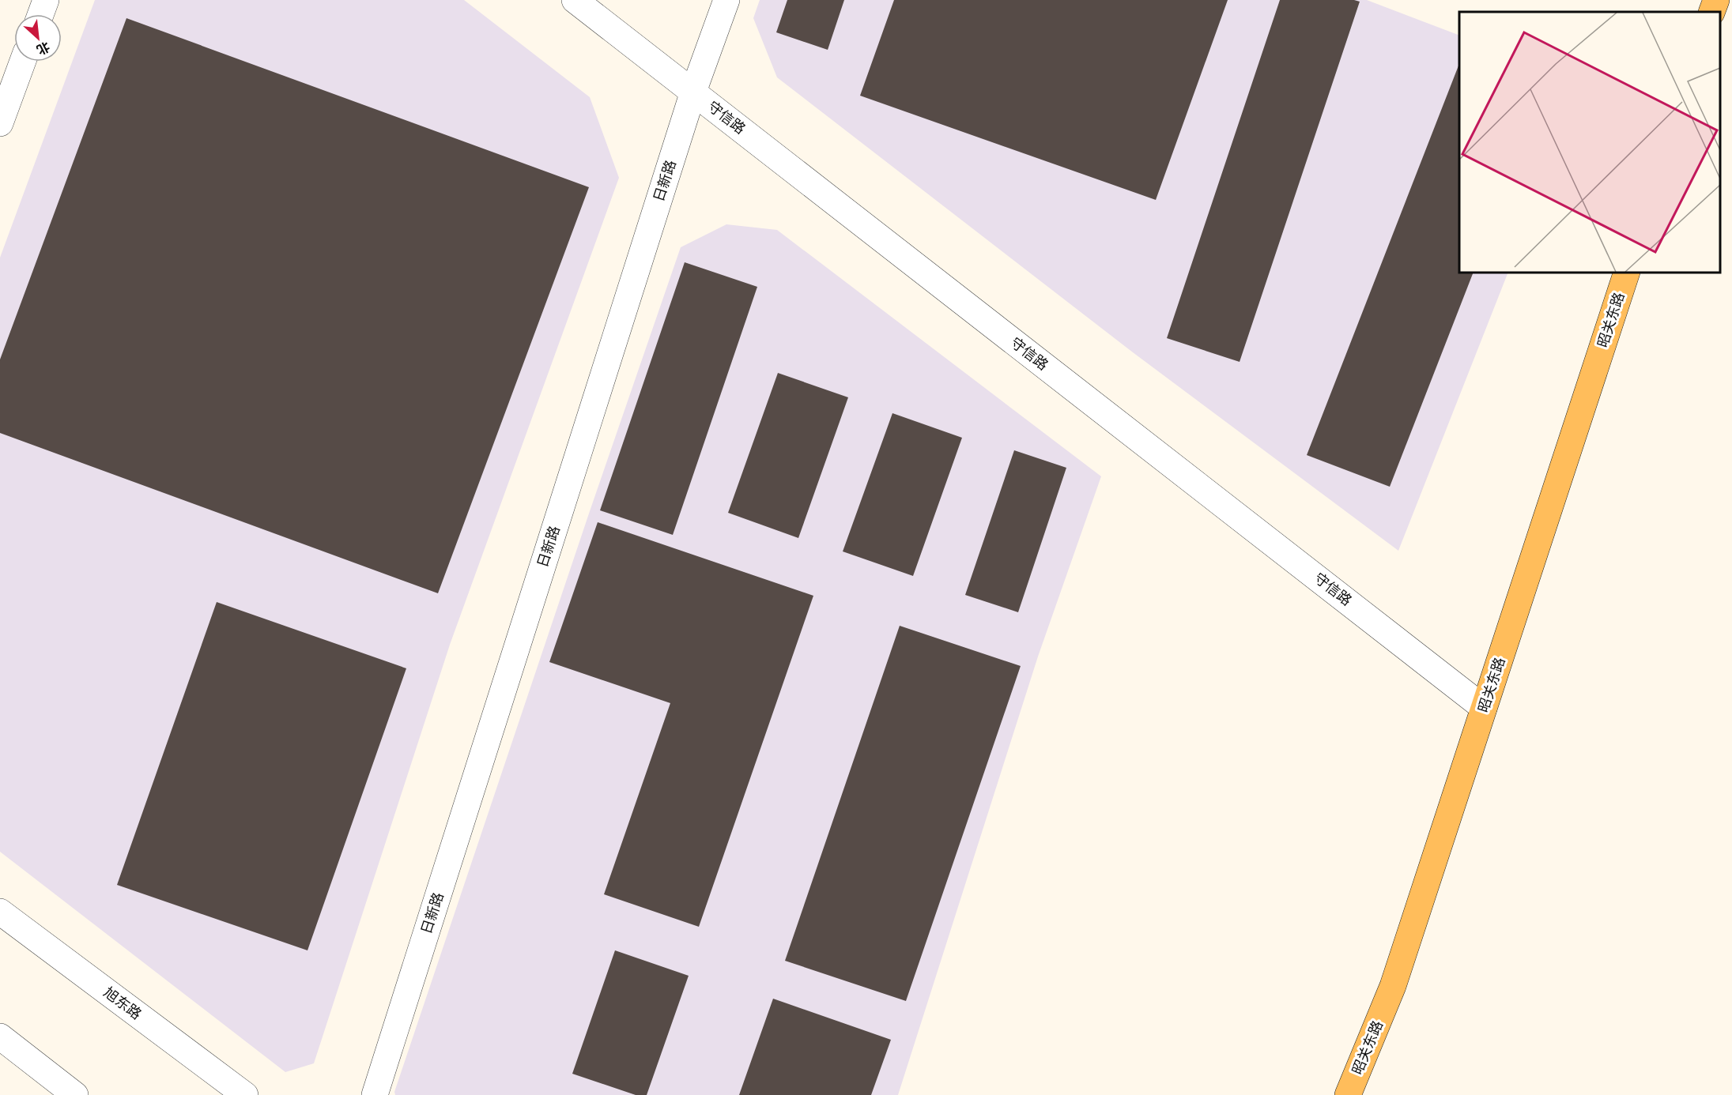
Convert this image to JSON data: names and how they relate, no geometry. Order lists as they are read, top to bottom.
{
  "streets": {
    "main road": ["昭关东路"],
    "street": ["守信路", "日新路", "旭东路"]
  },
  "crossings": [
    ["守信路", "日新路"],
    ["守信路", "昭关东路"]
  ],
  "north": "bottom right"
}
